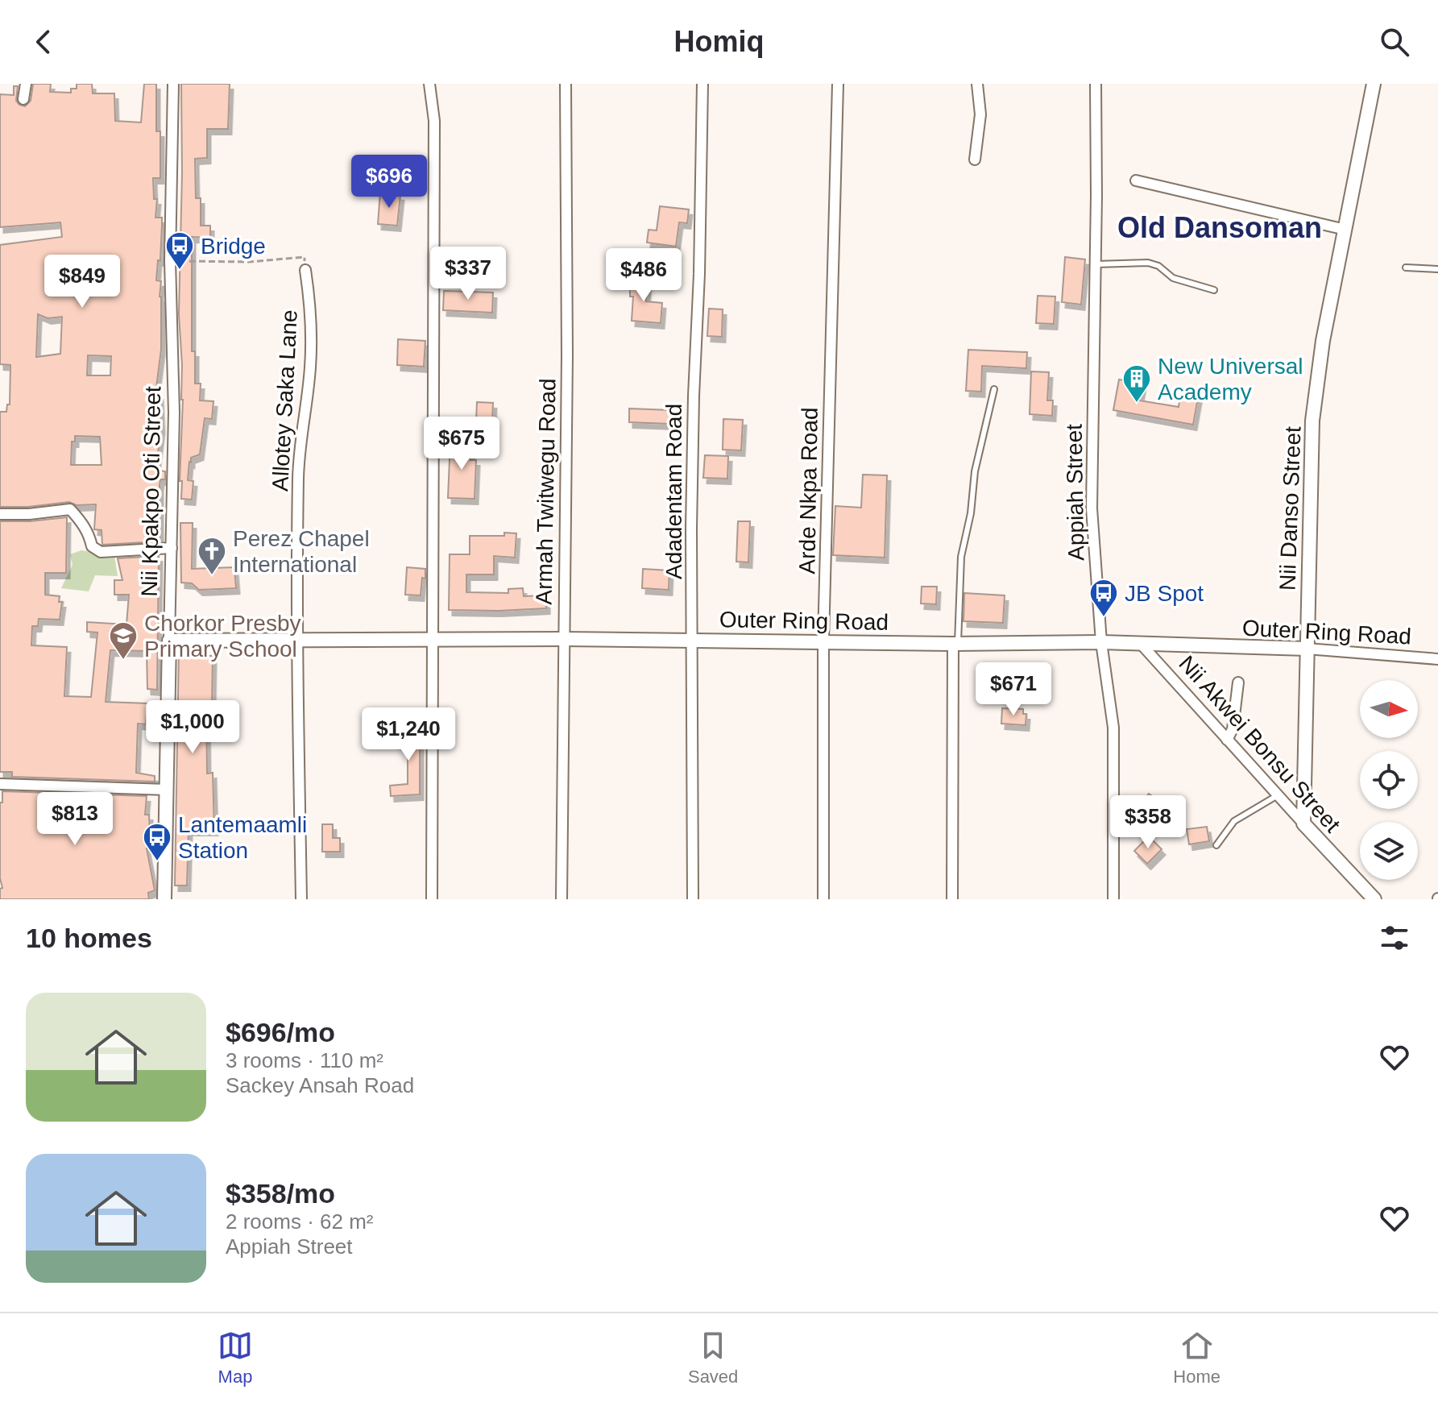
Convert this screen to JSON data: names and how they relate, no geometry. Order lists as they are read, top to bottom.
{
  "streets": {
    "street": [
      "Allotey Saka Lane",
      "Arde Nkpa Road",
      "Nii Kpakpo Oti Street",
      "Armah Twitwegu Road",
      "Adadentam Road",
      "Appiah Street",
      "Nii Danso Street",
      "Outer Ring Road",
      "Nii Akwei Bonsu Street"
    ]
  },
  "crossings": [
    ["Allotey Saka Lane", "Outer Ring Road"],
    ["Arde Nkpa Road", "Outer Ring Road"],
    ["Nii Kpakpo Oti Street", "Outer Ring Road"],
    ["Armah Twitwegu Road", "Outer Ring Road"],
    ["Adadentam Road", "Outer Ring Road"],
    ["Appiah Street", "Outer Ring Road"],
    ["Nii Danso Street", "Outer Ring Road"],
    ["Nii Danso Street", "Nii Akwei Bonsu Street"],
    ["Outer Ring Road", "Nii Akwei Bonsu Street"]
  ],
  "districts": ["Old Dansoman"],
  "places": {
    "bus stop": ["Bridge", "JB Spot", "Lantemaamli Station"],
    "building": ["New Universal Academy"],
    "church": ["Perez Chapel International"],
    "school or university": ["Chorkor Presby Primary School"]
  },
  "north": "right",
  "page": {
    "header": "Homiq",
    "price": [
      "$696",
      "$337",
      "$486",
      "$849",
      "$675",
      "$671",
      "$1,000",
      "$1,240",
      "$813",
      "$358"
    ],
    "heading": "10 homes",
    "list": [
      {
        "name": "$696/mo",
        "note": "3 rooms · 110 m² · Sackey Ansah Road"
      },
      {
        "name": "$358/mo",
        "note": "2 rooms · 62 m² · Appiah Street"
      }
    ],
    "tabs": ["Map", "Saved", "Home"]
  }
}
